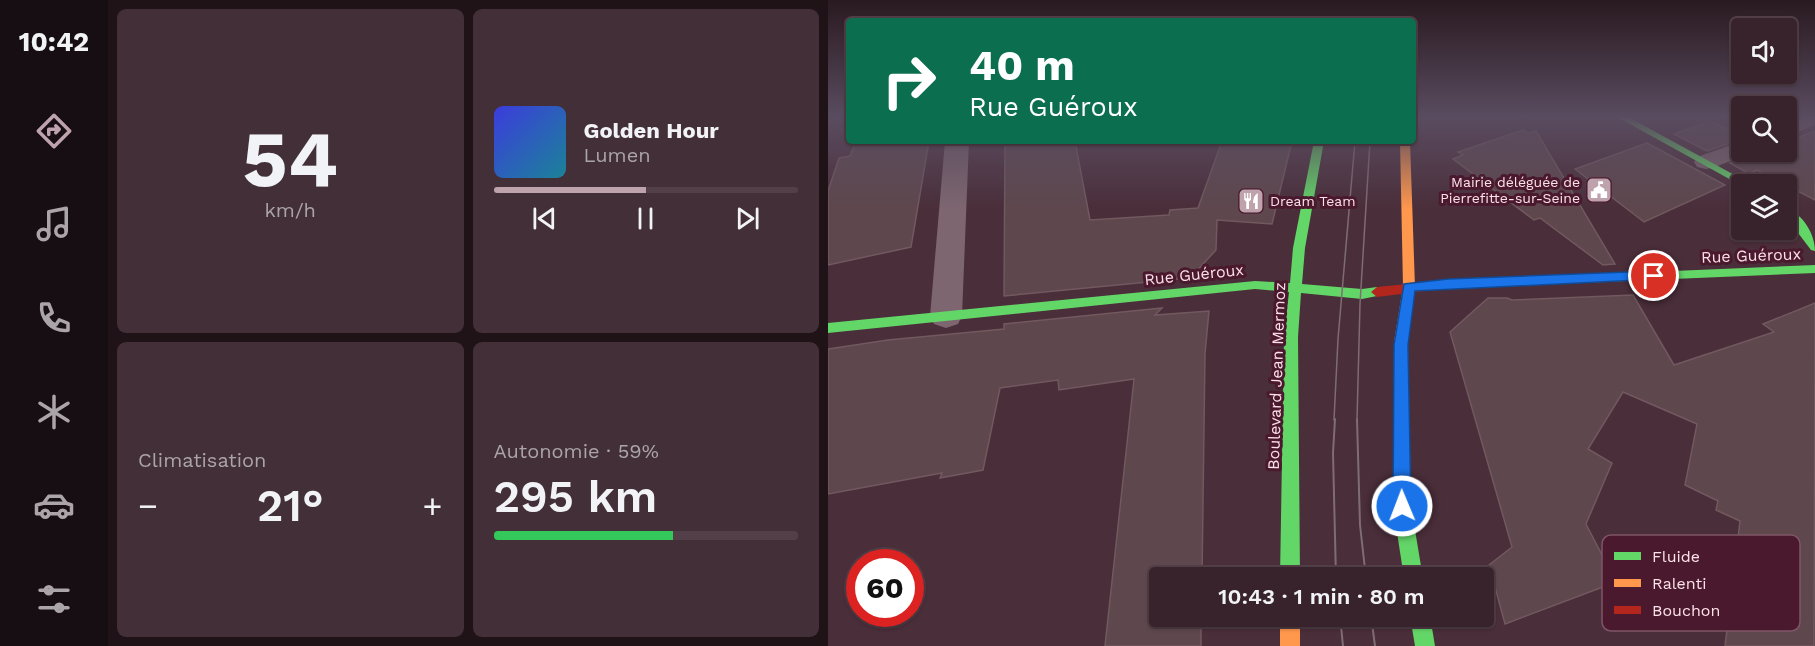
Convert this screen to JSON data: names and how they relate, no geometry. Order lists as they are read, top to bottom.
{
  "streets": {
    "street": ["Rue Guéroux", "Boulevard Jean Mermoz"]
  },
  "crossings": [
    ["Rue Guéroux", "Boulevard Jean Mermoz"]
  ],
  "places": {
    "public building": ["Mairie déléguée de Pierrefitte-sur-Seine"],
    "restaurant": ["Dream Team"]
  },
  "legend": ["Fluide", "Ralenti", "Bouchon"],
  "page": {
    "tabs": "10:42",
    "tile": [
      ["54", "km/h"],
      "Climatisation",
      ["Autonomie · 59%", "295 km"]
    ],
    "turn": ["40 m", "Rue Guéroux"],
    "song": ["Golden Hour", "Lumen"],
    "heat": ["−", "21°", "+"],
    "limit": "60",
    "trip": "10:43 · 1 min · 80 m"
  }
}
